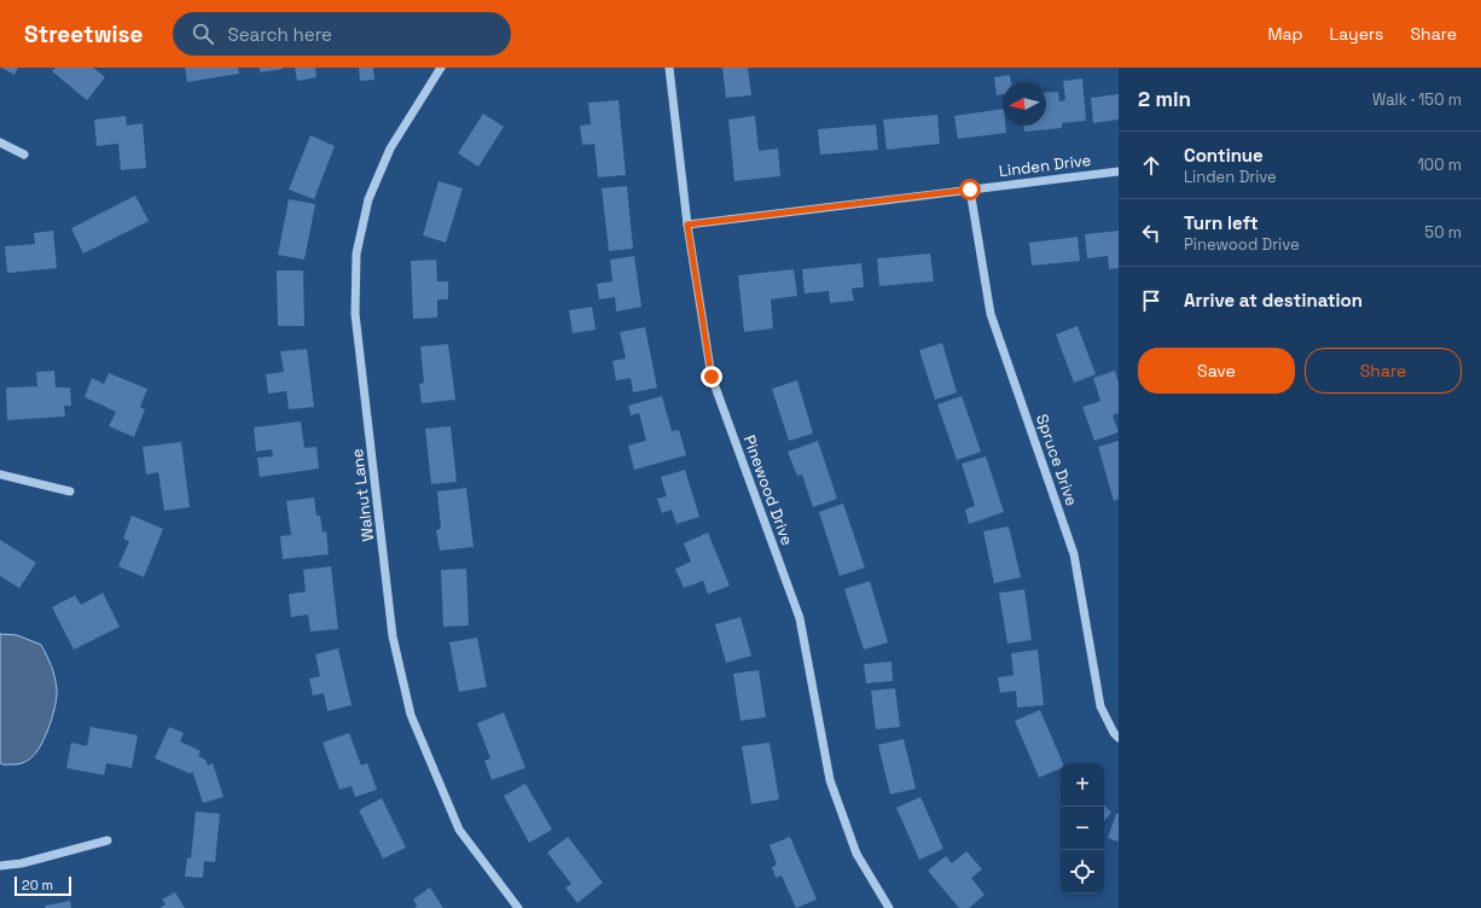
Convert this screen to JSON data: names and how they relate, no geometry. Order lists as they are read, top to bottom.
{
  "streets": {
    "street": [
      "Linden Drive",
      "Spruce Drive",
      "Pinewood Drive",
      "Walnut Lane"
    ]
  },
  "crossings": [
    ["Linden Drive", "Spruce Drive"],
    ["Linden Drive", "Pinewood Drive"]
  ],
  "scale_bar": "20 m",
  "north": "left",
  "page": {
    "header": "Streetwise",
    "search": "Search here",
    "nav": ["Map", "Layers", "Share"],
    "heading": ["2 min", "Walk · 150 m"],
    "list": [
      ["Continue", "Linden Drive", "100 m"],
      ["Turn left", "Pinewood Drive", "50 m"],
      "Arrive at destination"
    ],
    "buttons": ["Save", "Share"],
    "map_buttons": ["+", "−"],
    "scale": "20 m"
  }
}
